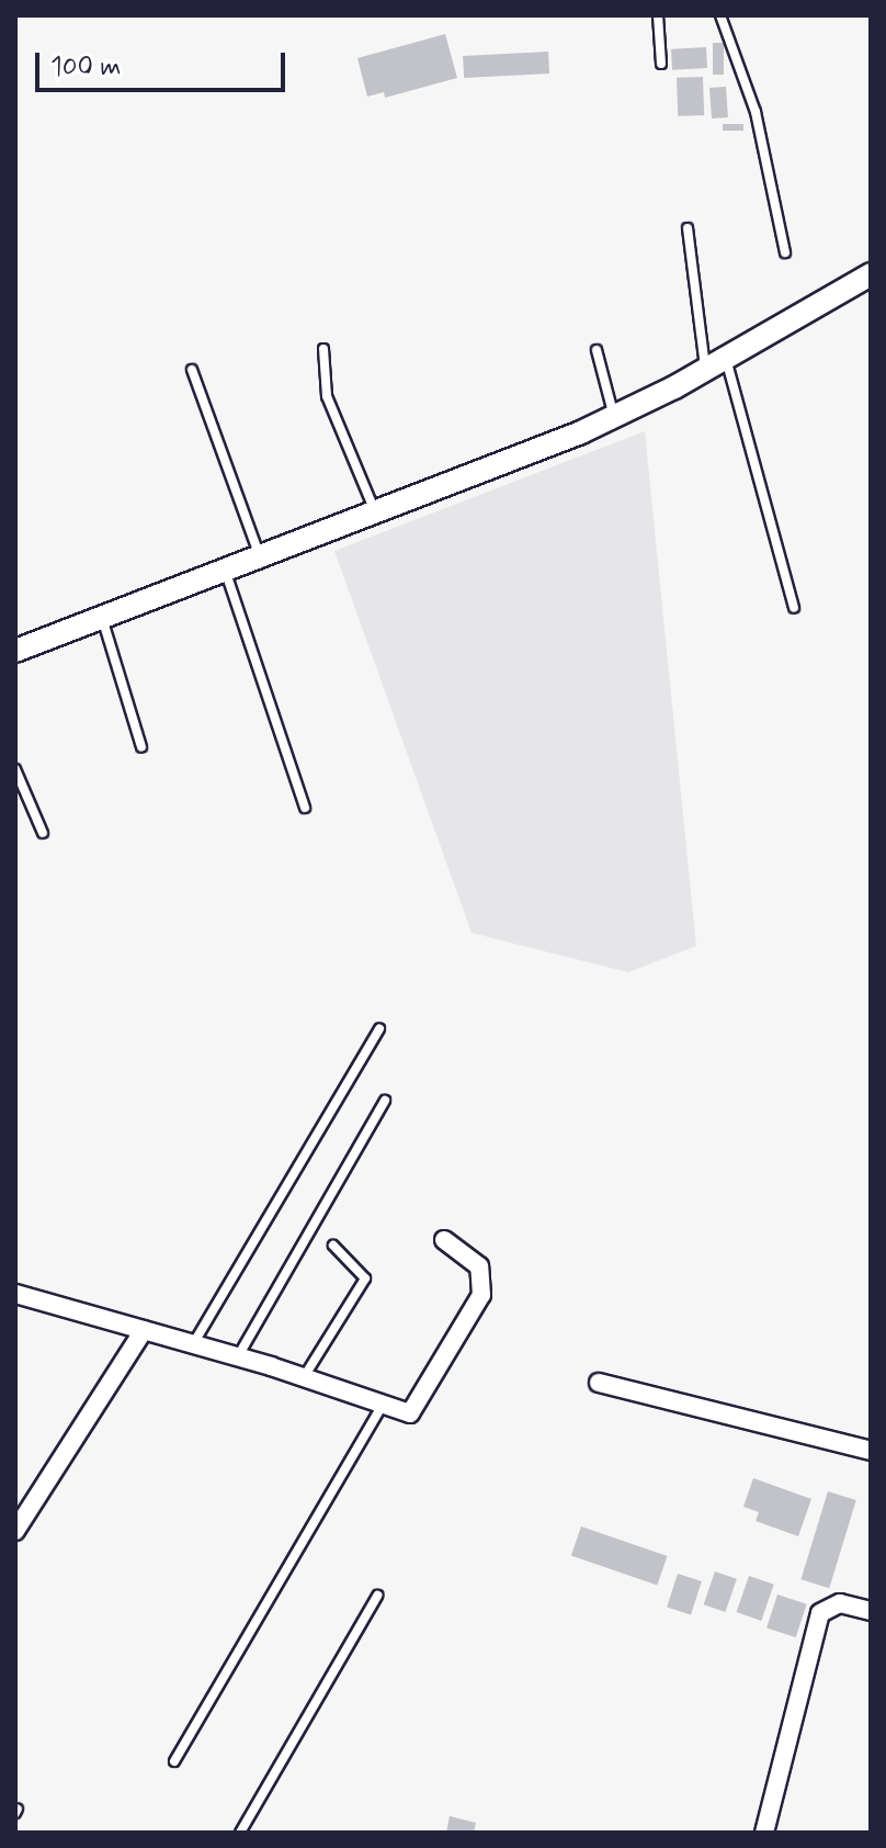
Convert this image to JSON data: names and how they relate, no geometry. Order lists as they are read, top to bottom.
{
  "scale_bar": "100 m"
}
